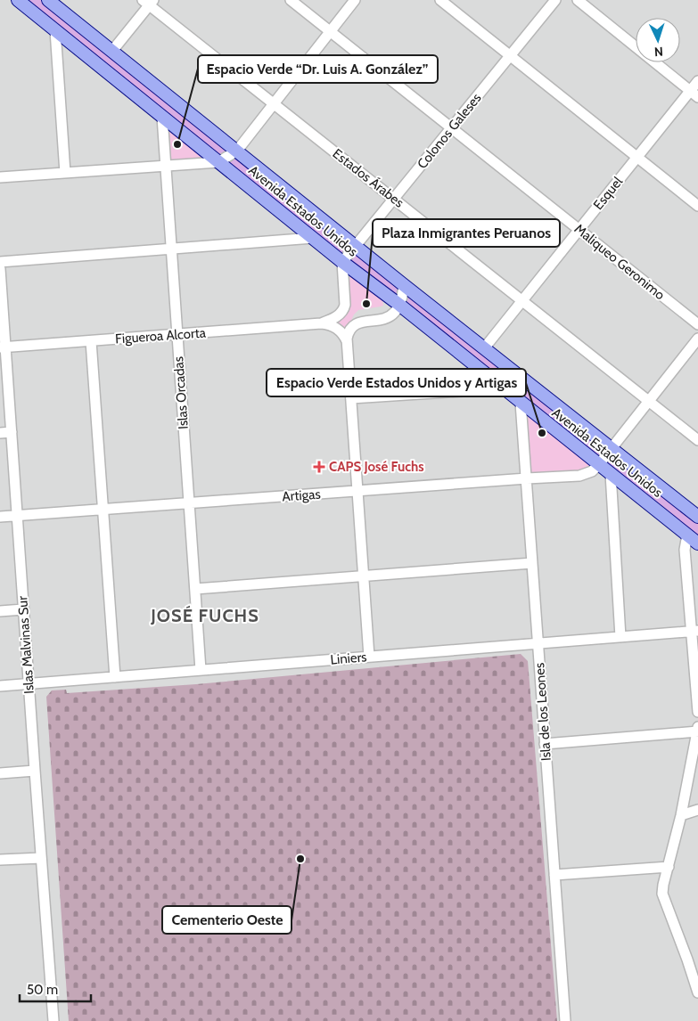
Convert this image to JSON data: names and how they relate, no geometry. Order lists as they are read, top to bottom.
{
  "streets": {
    "main road": ["Avenida Estados Unidos"],
    "street": [
      "Colonos Galeses",
      "Estados Árabes",
      "Esquel",
      "Maliqueo Geronimo",
      "Figueroa Alcorta",
      "Islas Orcadas",
      "Artigas",
      "Islas Malvinas Sur",
      "Liniers",
      "Isla de los Leones"
    ]
  },
  "crossings": [
    ["Colonos Galeses", "Estados Árabes"],
    ["Colonos Galeses", "Avenida Estados Unidos"],
    ["Colonos Galeses", "Maliqueo Geronimo"],
    ["Estados Árabes", "Esquel"],
    ["Esquel", "Avenida Estados Unidos"],
    ["Esquel", "Maliqueo Geronimo"],
    ["Avenida Estados Unidos", "Islas Orcadas"],
    ["Avenida Estados Unidos", "Artigas"],
    ["Avenida Estados Unidos", "Isla de los Leones"],
    ["Figueroa Alcorta", "Islas Orcadas"],
    ["Figueroa Alcorta", "Islas Malvinas Sur"],
    ["Islas Orcadas", "Artigas"],
    ["Islas Orcadas", "Liniers"],
    ["Artigas", "Islas Malvinas Sur"],
    ["Artigas", "Isla de los Leones"],
    ["Islas Malvinas Sur", "Liniers"],
    ["Liniers", "Isla de los Leones"]
  ],
  "districts": ["JOSÉ FUCHS"],
  "places": {
    "other": [
      "Espacio Verde “Dr. Luis A. González”",
      "Plaza Inmigrantes Peruanos",
      "Espacio Verde Estados Unidos y Artigas",
      "Cementerio Oeste"
    ],
    "health": ["CAPS José Fuchs"]
  },
  "scale_bar": "50 m",
  "north": "bottom"
}
